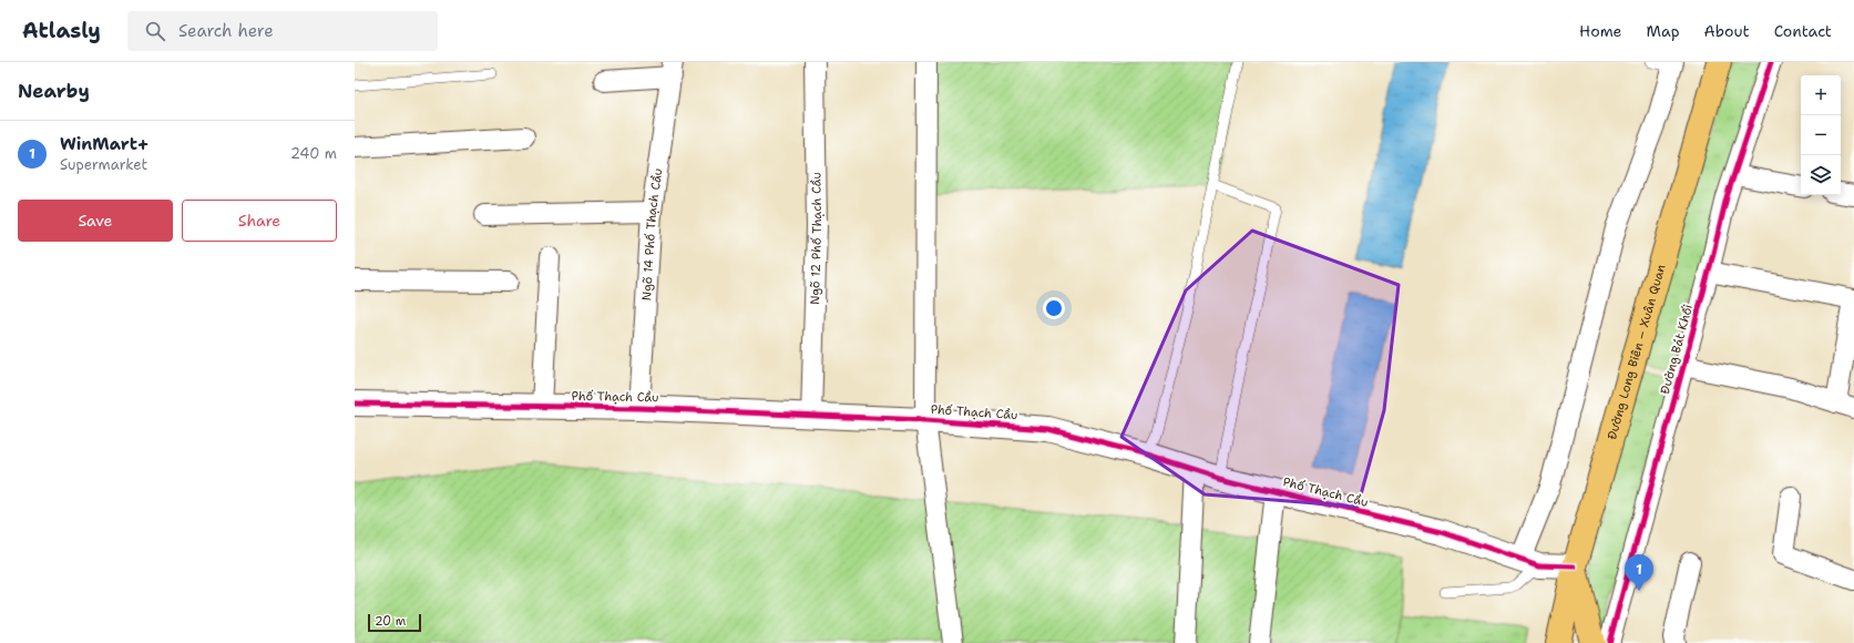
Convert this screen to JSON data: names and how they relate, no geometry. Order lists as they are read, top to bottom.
{
  "streets": {
    "main road": ["Đường Long Biên – Xuân Quan"],
    "street": [
      "Ngõ 14 Phố Thạch Cầu",
      "Ngõ 12 Phố Thạch Cầu",
      "Đường Bát Khối",
      "Phố Thạch Cầu"
    ]
  },
  "crossings": [
    ["Ngõ 14 Phố Thạch Cầu", "Phố Thạch Cầu"],
    ["Ngõ 12 Phố Thạch Cầu", "Phố Thạch Cầu"],
    ["Đường Long Biên – Xuân Quan", "Phố Thạch Cầu"]
  ],
  "scale_bar": "20 m",
  "page": {
    "header": "Atlasly",
    "search": "Search here",
    "nav": [
      "Home",
      "Map",
      "About",
      "Contact"
    ],
    "heading": "Nearby",
    "map_buttons": ["+", "−"],
    "list": [
      {
        "mark": "1",
        "name": "WinMart+",
        "note": "Supermarket",
        "value": "240 m"
      }
    ],
    "buttons": ["Save", "Share"],
    "pins": "1",
    "scale": "20 m"
  }
}
